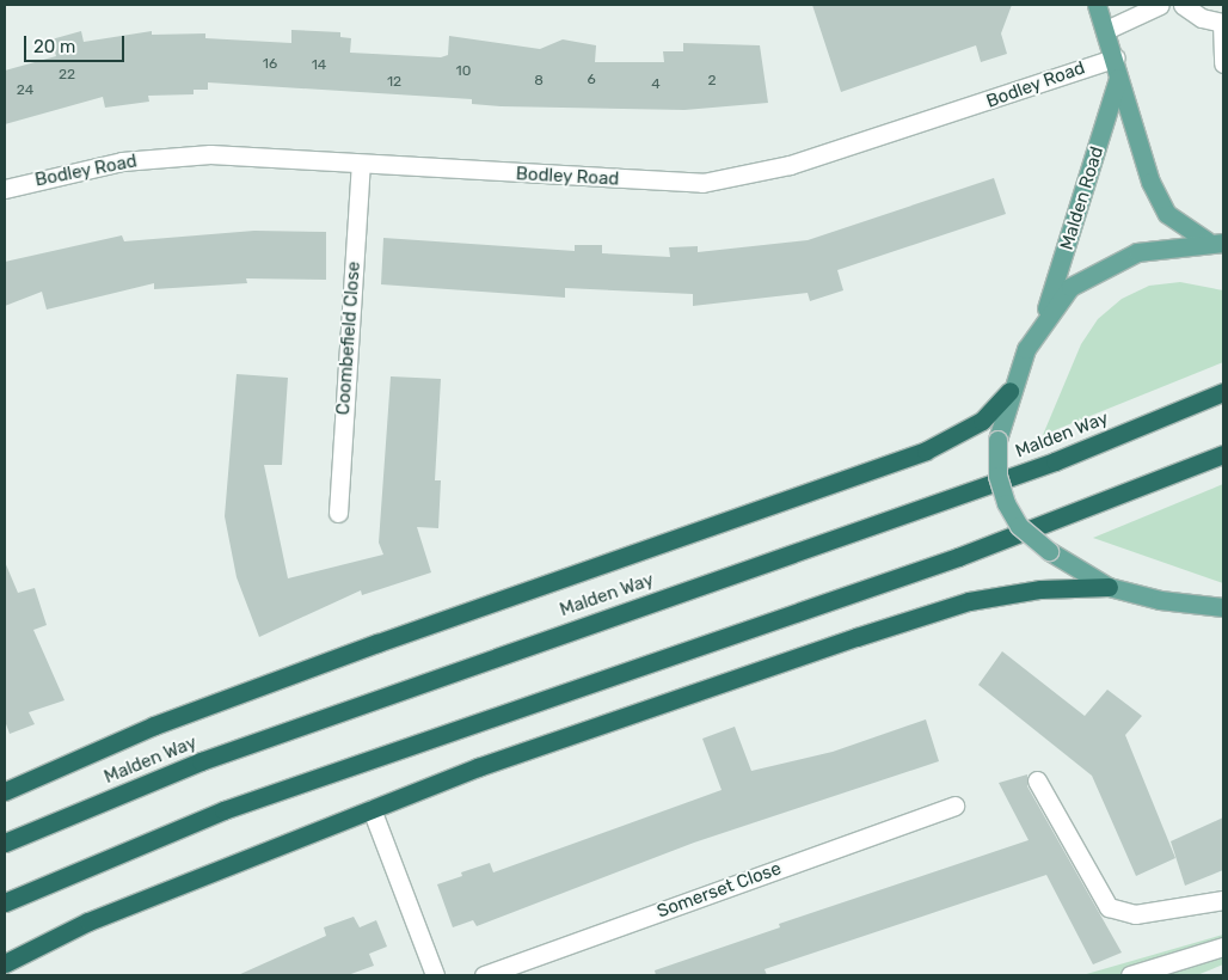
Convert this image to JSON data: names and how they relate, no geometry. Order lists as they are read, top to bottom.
{
  "streets": {
    "highway": ["Malden Way"],
    "main road": ["Malden Road"],
    "street": ["Bodley Road", "Coombefield Close", "Somerset Close"]
  },
  "crossings": [
    ["Bodley Road", "Malden Road"],
    ["Bodley Road", "Coombefield Close"]
  ],
  "house_numbers": [
    "16",
    "14",
    "10",
    "22",
    "6",
    "8",
    "2",
    "12",
    "4",
    "24"
  ],
  "scale_bar": "20 m"
}
